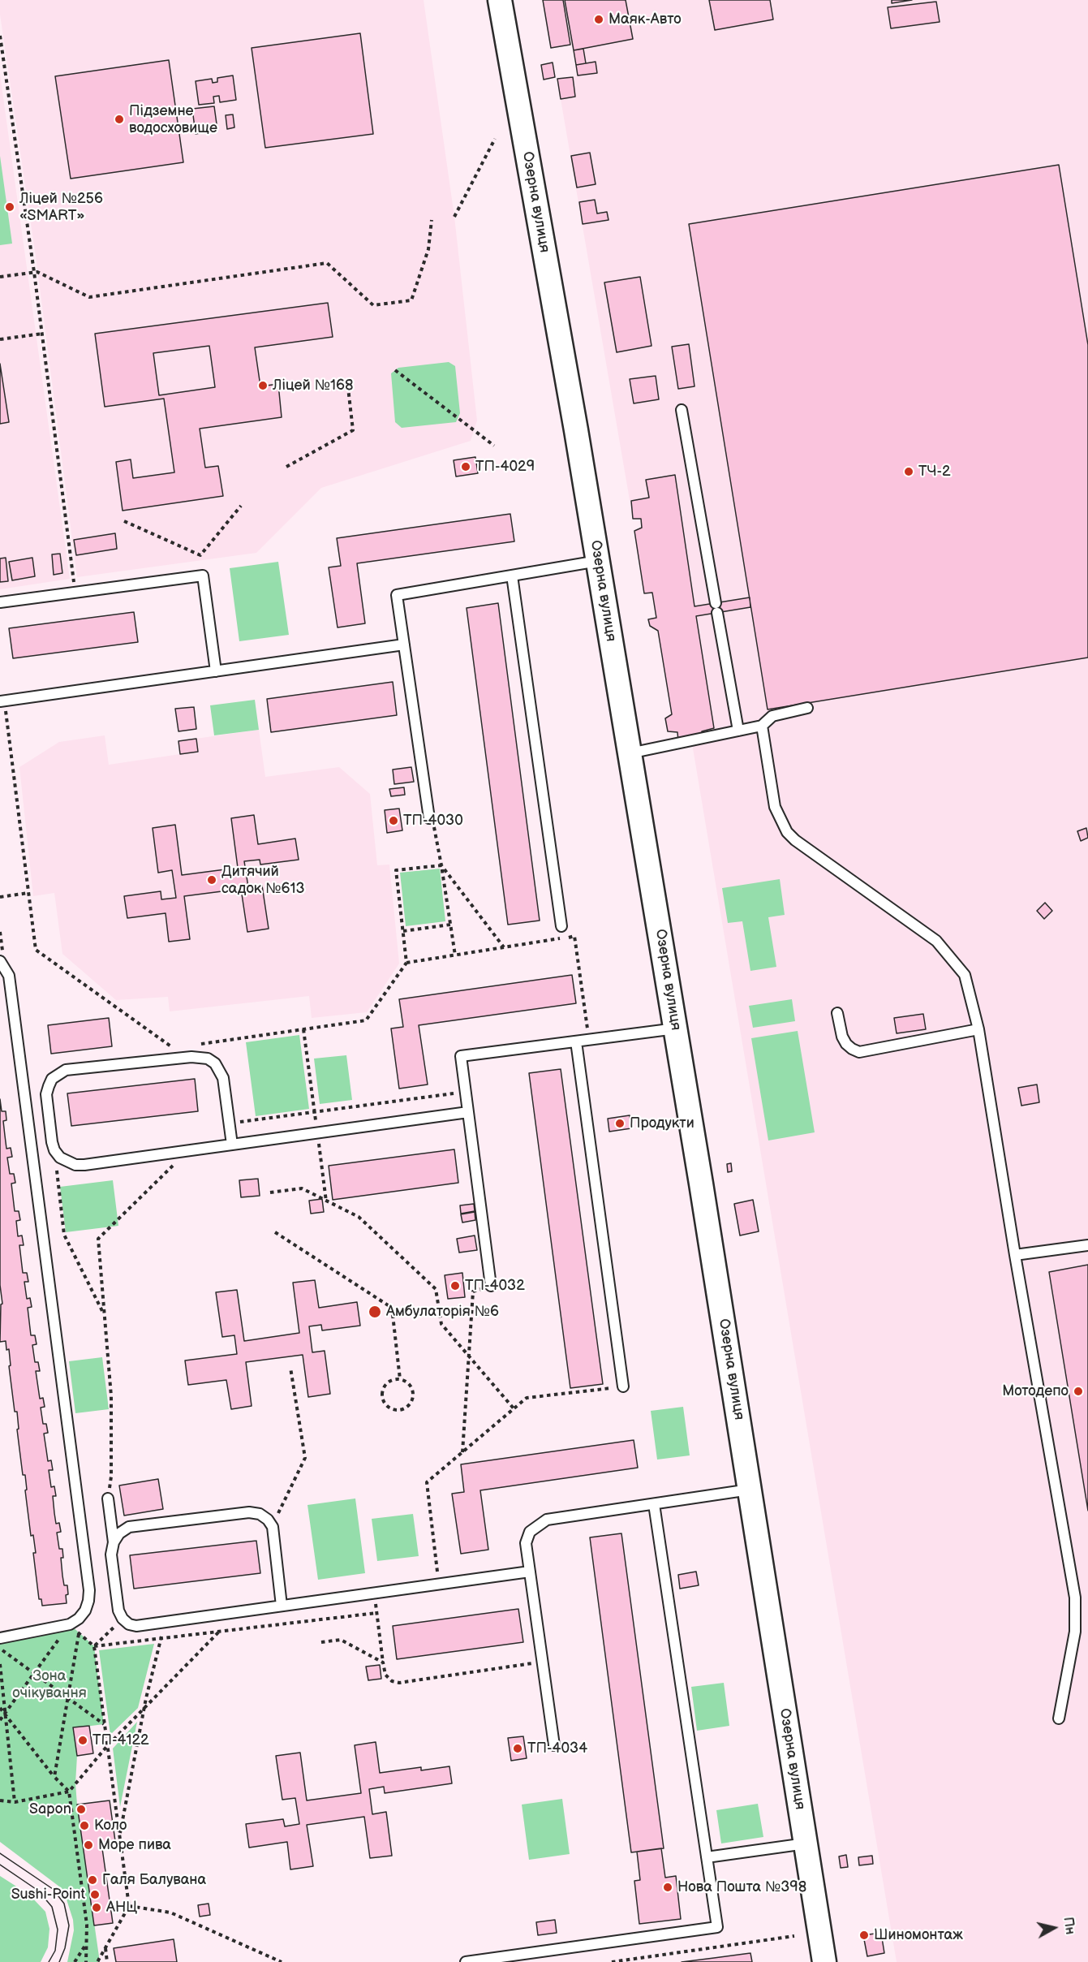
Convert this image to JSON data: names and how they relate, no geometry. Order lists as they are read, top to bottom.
{
  "streets": {
    "street": ["Озерна вулиця"]
  },
  "parks": ["Зона очікування"],
  "places": [
    "Маяк-Авто",
    "Підземне водосховище",
    "Ліцей №256 «SMART»",
    "Ліцей №168",
    "ТП-4029",
    "ТЧ-2",
    "ТП-4030",
    "Дитячий садок №613",
    "Продукти",
    "ТП-4032",
    "Амбулаторія №6",
    "Мотодепо",
    "ТП-4122",
    "ТП-4034",
    "Sapon",
    "Коло",
    "Море пива",
    "Галя Балувана",
    "Нова Пошта №398",
    "Sushi-Point",
    "АНЦ",
    "Шиномонтаж"
  ],
  "north": "right"
}
